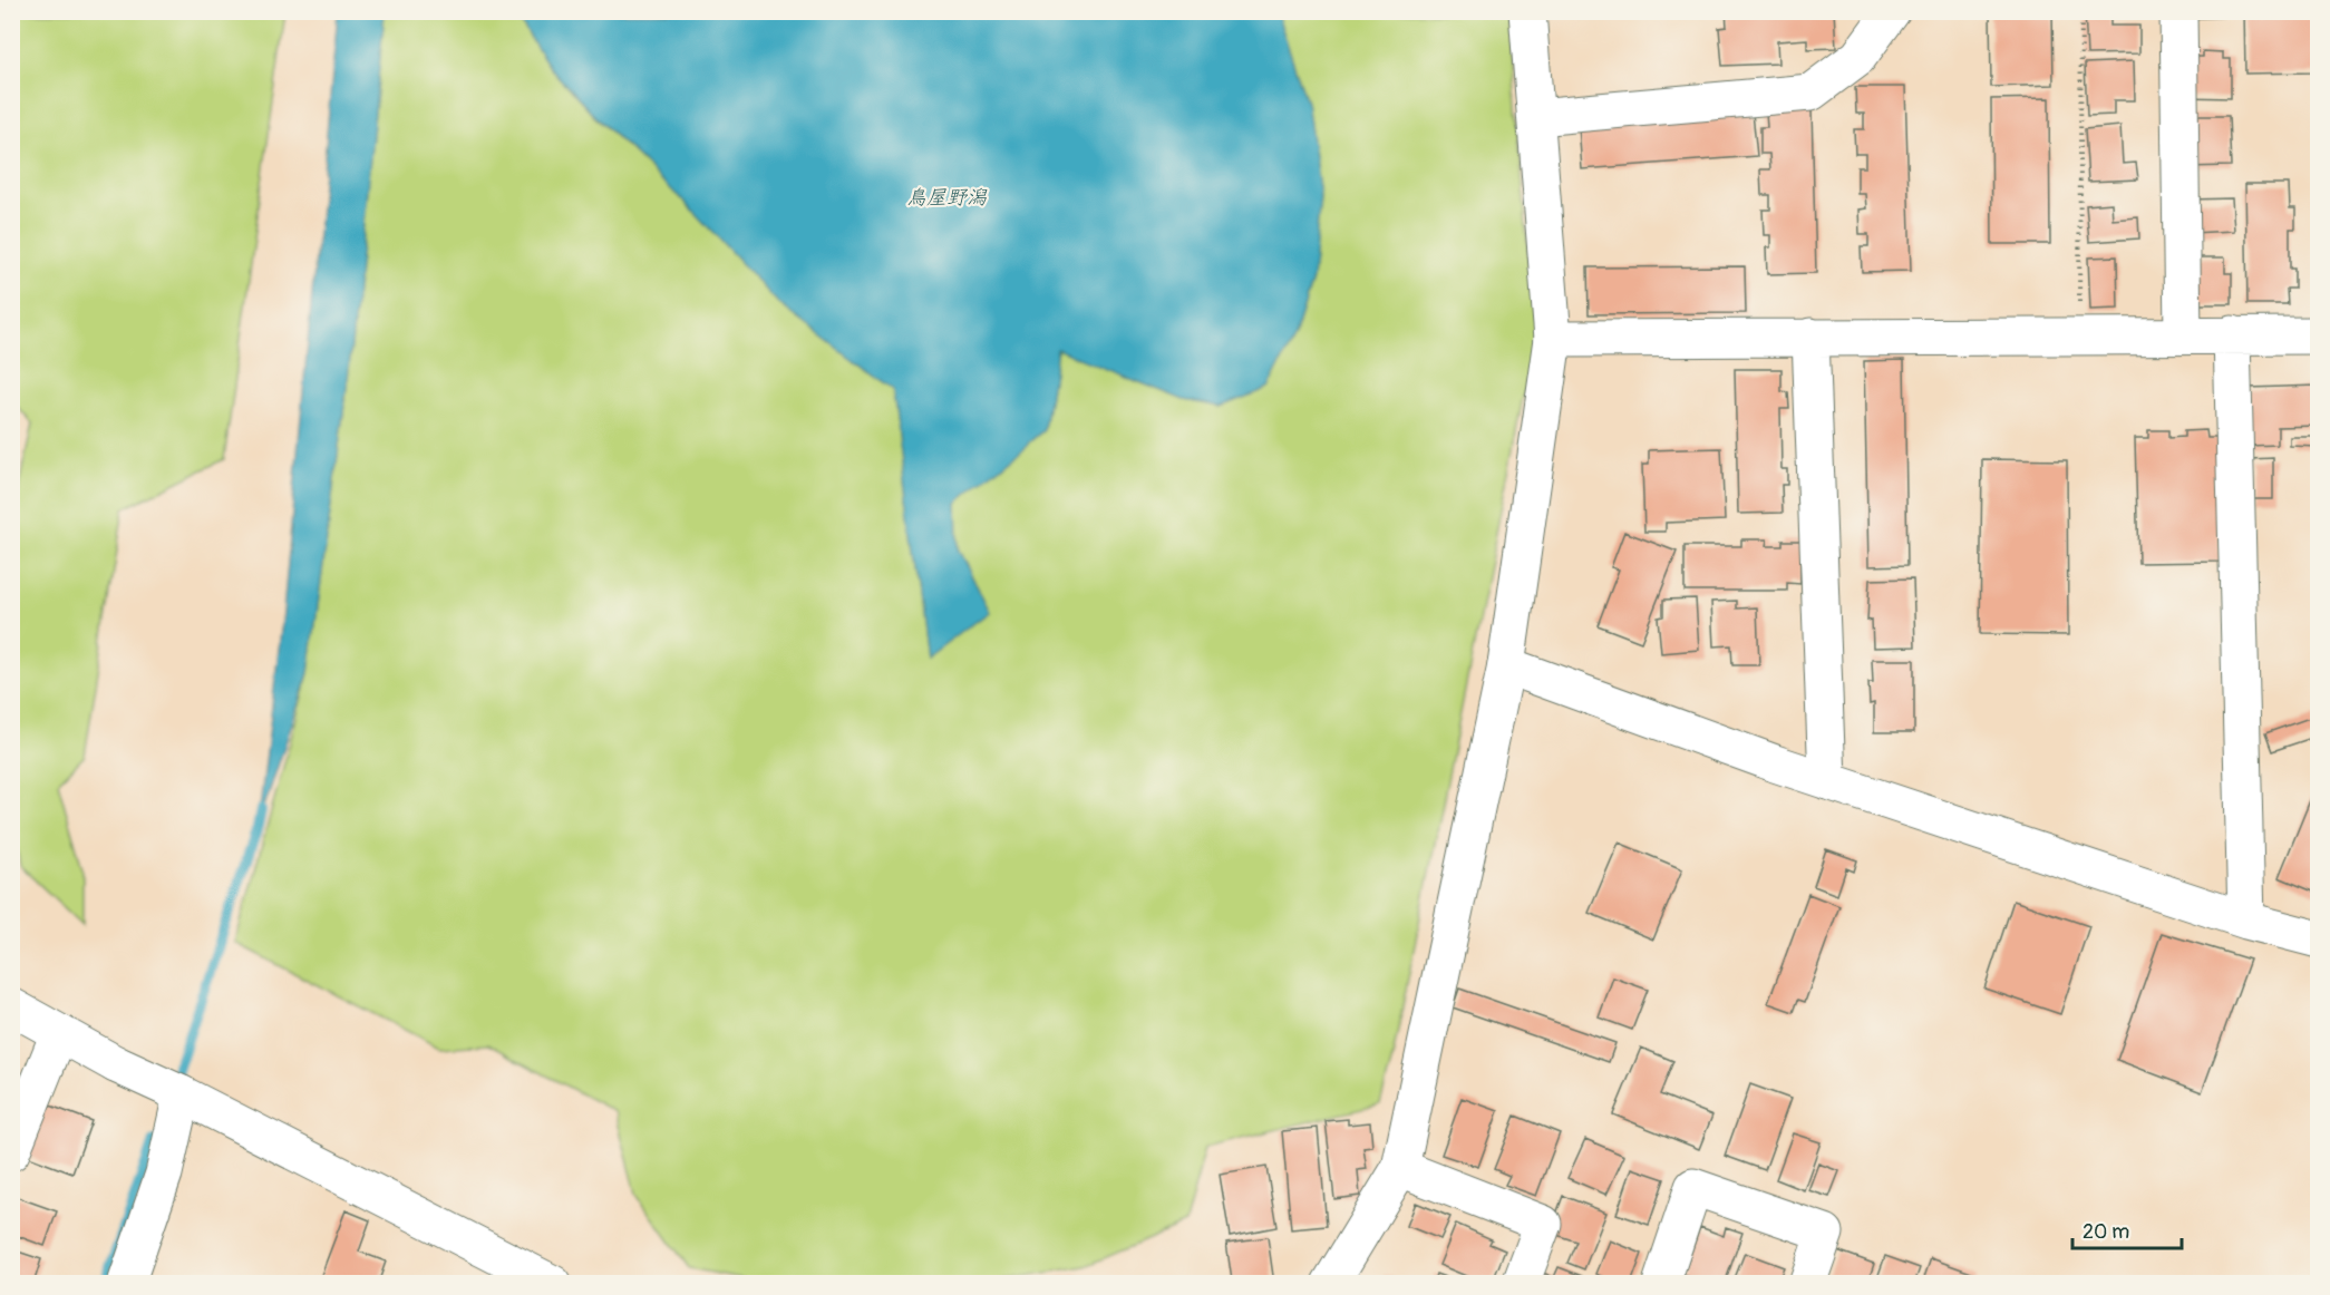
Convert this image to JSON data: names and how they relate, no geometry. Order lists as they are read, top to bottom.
{
  "water": ["鳥屋野潟"],
  "scale_bar": "20 m"
}
